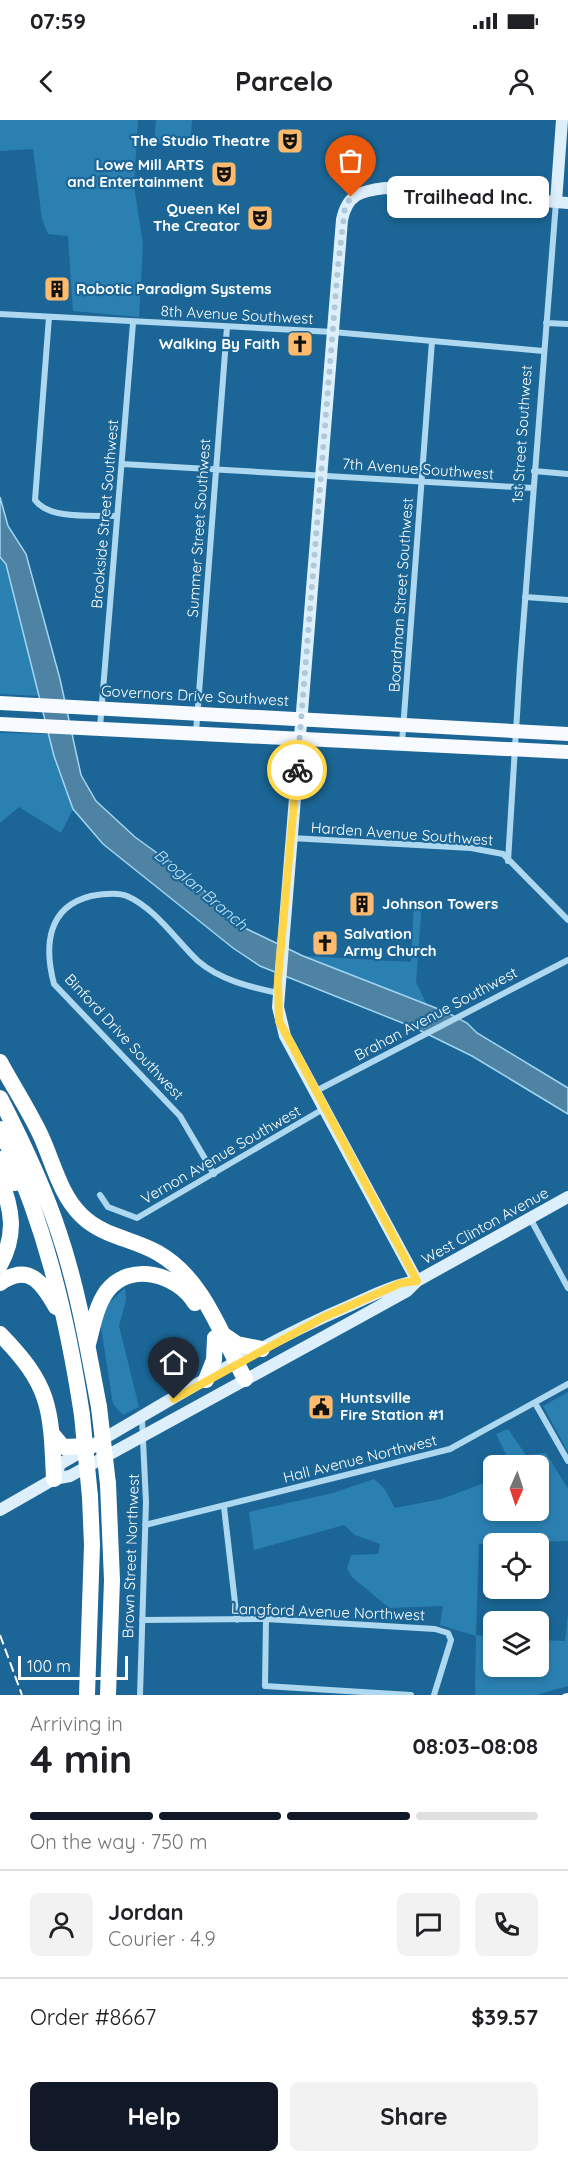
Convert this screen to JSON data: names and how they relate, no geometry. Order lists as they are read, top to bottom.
{
  "streets": {
    "main road": ["Governors Drive Southwest"],
    "street": [
      "8th Avenue Southwest",
      "1st Street Southwest",
      "7th Avenue Southwest",
      "Brookside Street Southwest",
      "Summer Street Southwest",
      "Boardman Street Southwest",
      "Harden Avenue Southwest",
      "Brahan Avenue Southwest",
      "Binford Drive Southwest",
      "Vernon Avenue Southwest",
      "West Clinton Avenue",
      "Hall Avenue Northwest",
      "Brown Street Northwest",
      "Langford Avenue Northwest"
    ]
  },
  "crossings": [
    ["8th Avenue Southwest", "1st Street Southwest"],
    ["8th Avenue Southwest", "Brookside Street Southwest"],
    ["8th Avenue Southwest", "Summer Street Southwest"],
    ["8th Avenue Southwest", "Boardman Street Southwest"],
    ["1st Street Southwest", "7th Avenue Southwest"],
    ["1st Street Southwest", "Governors Drive Southwest"],
    ["1st Street Southwest", "Harden Avenue Southwest"],
    ["7th Avenue Southwest", "Brookside Street Southwest"],
    ["7th Avenue Southwest", "Summer Street Southwest"],
    ["7th Avenue Southwest", "Boardman Street Southwest"],
    ["Brookside Street Southwest", "Governors Drive Southwest"],
    ["Summer Street Southwest", "Governors Drive Southwest"],
    ["Boardman Street Southwest", "Governors Drive Southwest"],
    ["Binford Drive Southwest", "Vernon Avenue Southwest"],
    ["West Clinton Avenue", "Brown Street Northwest"],
    ["Hall Avenue Northwest", "Brown Street Northwest"],
    ["Brown Street Northwest", "Langford Avenue Northwest"]
  ],
  "water": ["Broglan Branch"],
  "places": {
    "theatre": ["The Studio Theatre", "Lowe Mill ARTS and Entertainment", "Queen Kel The Creator"],
    "other": ["Trailhead Inc."],
    "building": ["Robotic Paradigm Systems", "Johnson Towers"],
    "church": ["Walking By Faith", "Salvation Army Church"],
    "public building": ["Huntsville Fire Station #1"]
  },
  "scale_bar": "100 m",
  "north": "bottom",
  "page": {
    "status": "07:59",
    "header": "Parcelo",
    "bubble": "Trailhead Inc.",
    "scale": "100 m",
    "heading": ["4 min", "Arriving in", "08:03–08:08"],
    "panel": [
      "Jordan",
      "Courier · 4.9",
      "Order #8667",
      "$39.57"
    ],
    "bar": "On the way · 750 m",
    "buttons": ["Help", "Share"]
  }
}
